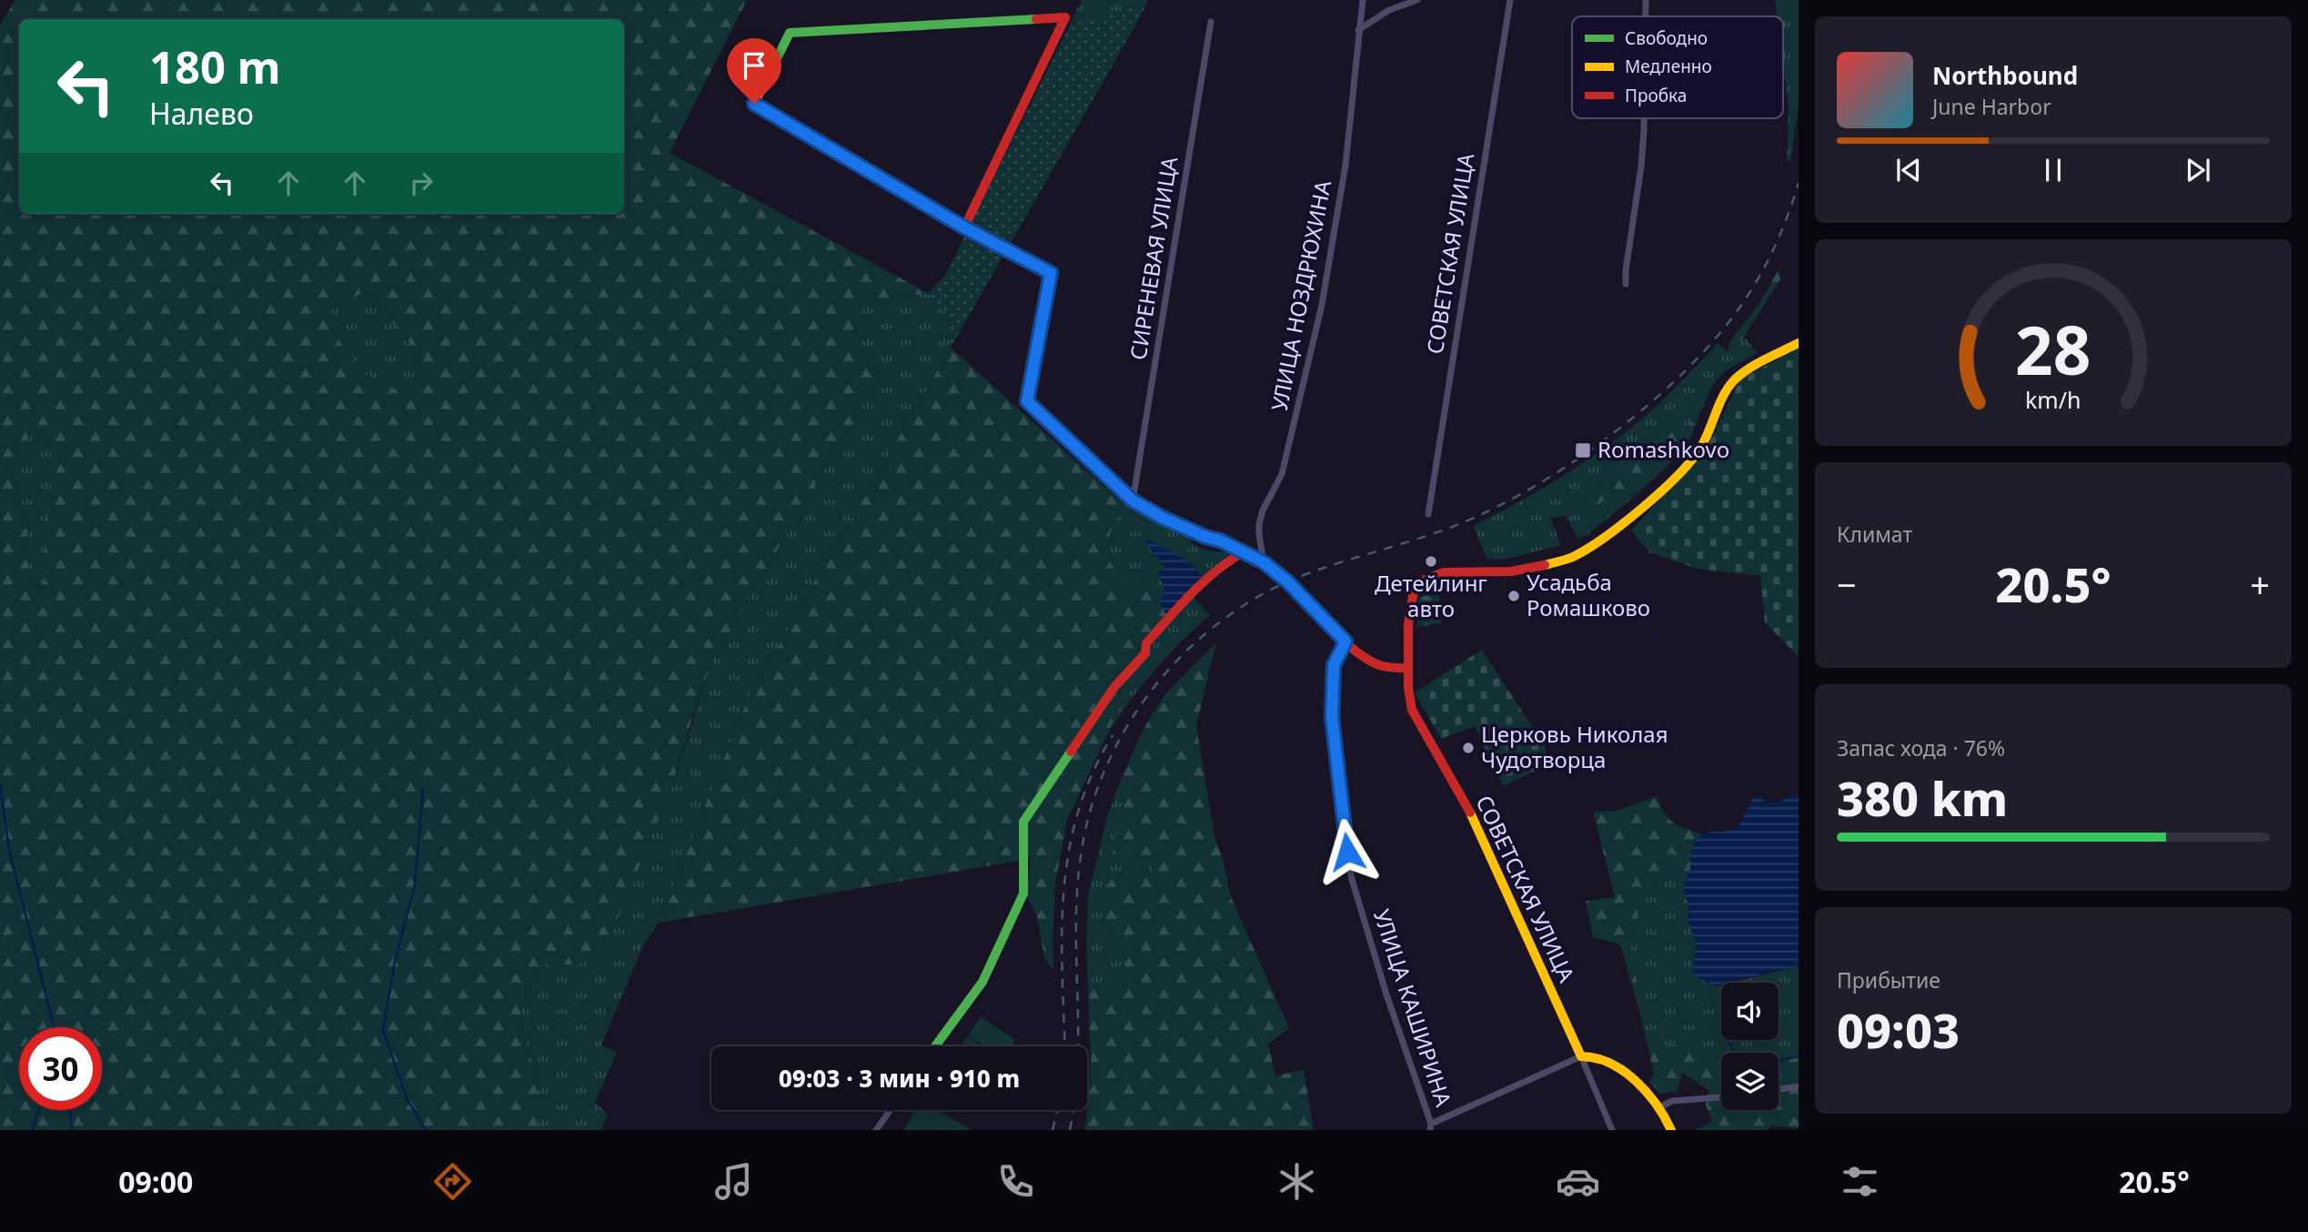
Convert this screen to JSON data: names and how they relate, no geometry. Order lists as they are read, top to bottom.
{
  "streets": {
    "street": [
      "СОВЕТСКАЯ УЛИЦА",
      "СИРЕНЕВАЯ УЛИЦА",
      "УЛИЦА НОЗДРЮХИНА",
      "УЛИЦА КАШИРИНА"
    ]
  },
  "places": {
    "transit": ["Romashkovo"],
    "other": ["Детейлинг авто", "Усадьба Ромашково", "Церковь Николая Чудотворца"]
  },
  "legend": ["Свободно", "Медленно", "Пробка"],
  "page": {
    "turn": ["180 m", "Налево"],
    "song": ["Northbound", "June Harbor"],
    "tile": [
      "Климат",
      ["Запас хода · 76%", "380 km"],
      ["Прибытие", "09:03"]
    ],
    "heat": ["−", "20.5°", "+"],
    "limit": "30",
    "trip": "09:03 · 3 мин · 910 m",
    "tabs": ["09:00", "20.5°"],
    "gauge": ["28", "km/h"]
  }
}
